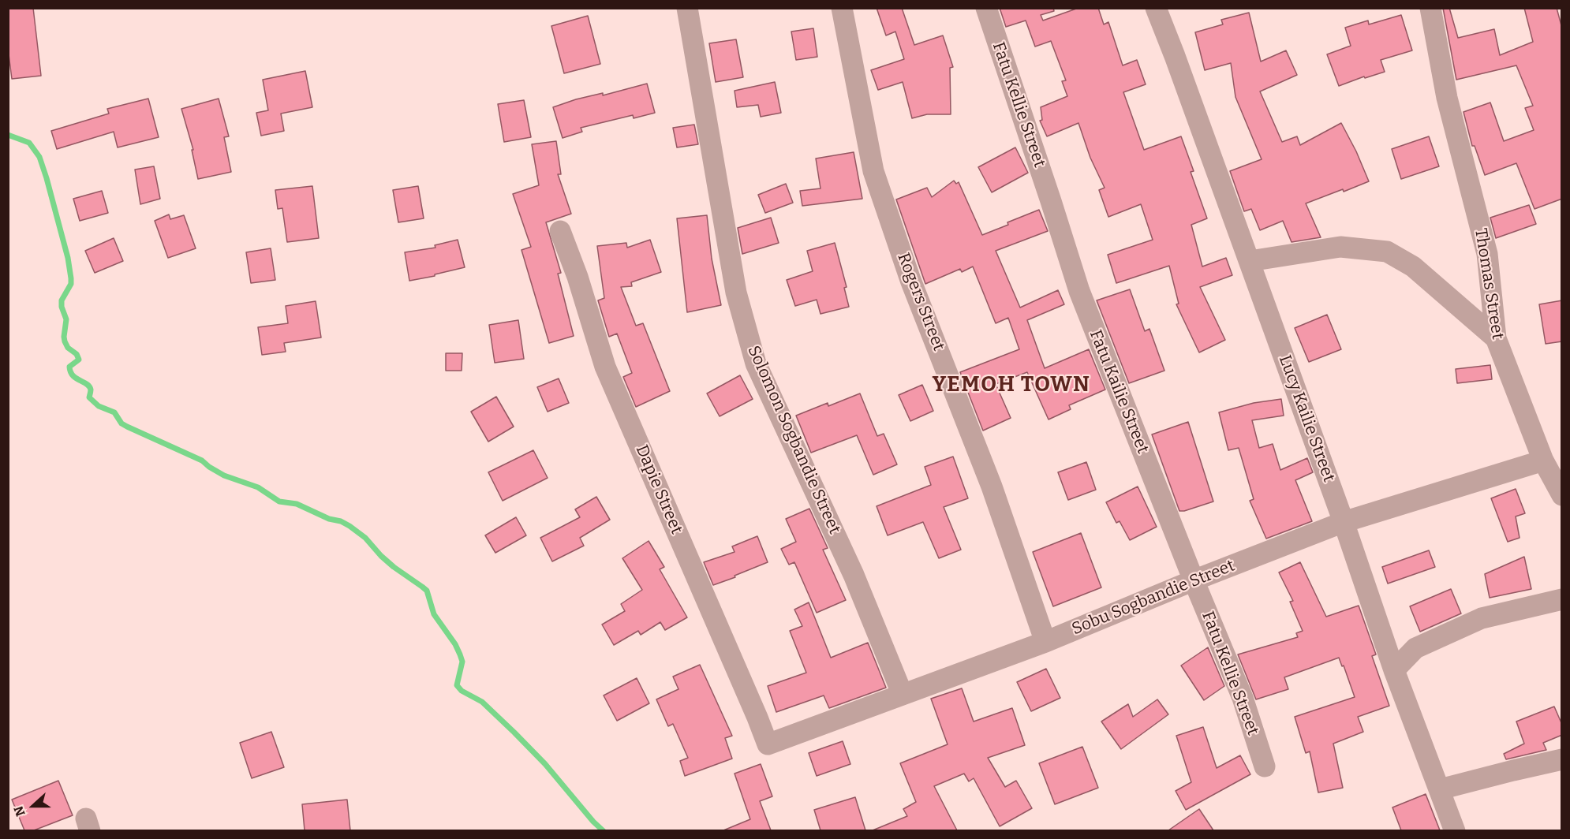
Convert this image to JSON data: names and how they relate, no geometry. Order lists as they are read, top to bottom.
{
  "streets": {
    "street": [
      "Fatu Kellie Street",
      "Thomas Street",
      "Rogers Street",
      "Fatu Kailie Street",
      "Lucy Kailie Street",
      "Solomon Sogbandie Street",
      "Dapie Street",
      "Sobu Sogbandie Street"
    ]
  },
  "crossings": [
    ["Fatu Kellie Street", "Fatu Kailie Street"],
    ["Fatu Kellie Street", "Sobu Sogbandie Street"],
    ["Thomas Street", "Sobu Sogbandie Street"],
    ["Rogers Street", "Sobu Sogbandie Street"],
    ["Fatu Kailie Street", "Sobu Sogbandie Street"],
    ["Lucy Kailie Street", "Sobu Sogbandie Street"],
    ["Solomon Sogbandie Street", "Sobu Sogbandie Street"],
    ["Dapie Street", "Sobu Sogbandie Street"]
  ],
  "districts": ["YEMOH TOWN"],
  "north": "left"
}
